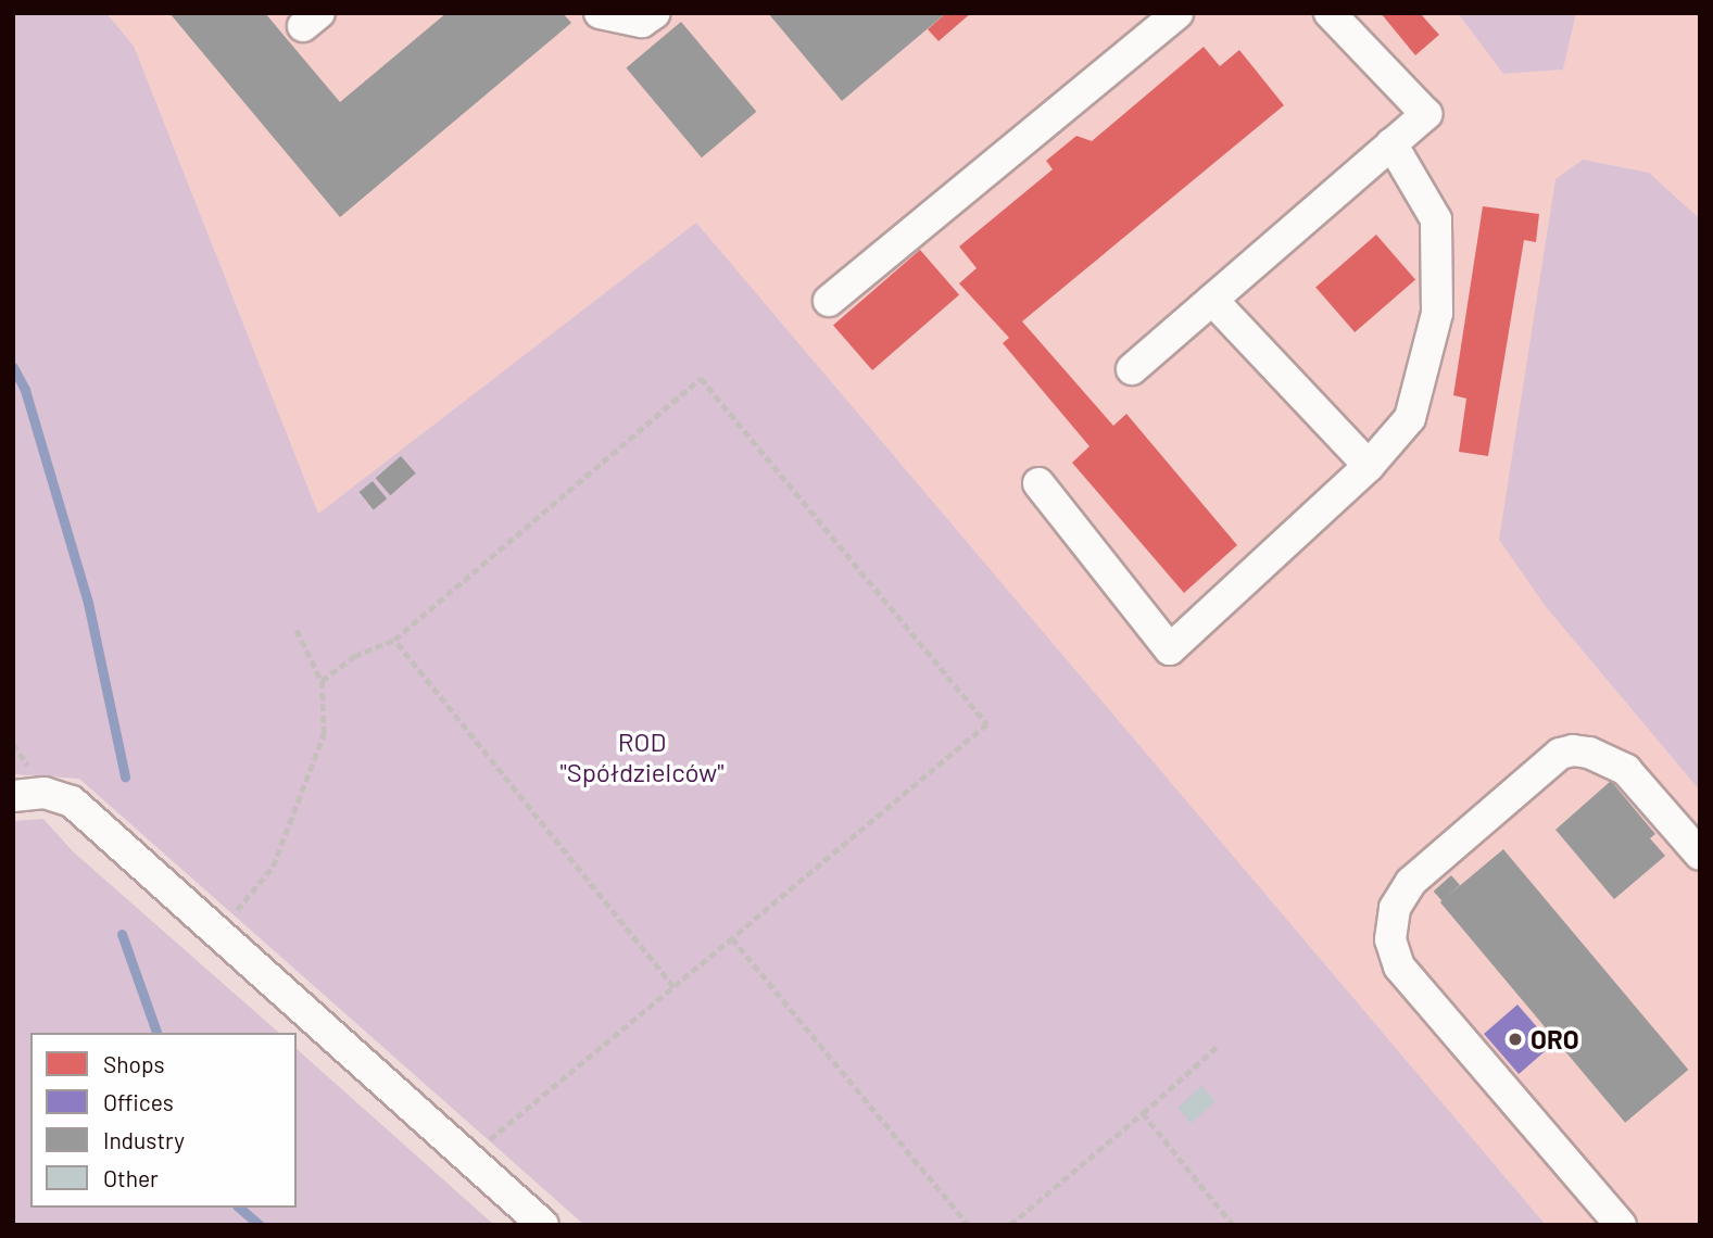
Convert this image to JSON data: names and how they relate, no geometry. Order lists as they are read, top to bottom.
{
  "parks": ["ROD \"Spółdzielców\""],
  "places": ["ORO"],
  "legend": [
    "Shops",
    "Offices",
    "Industry",
    "Other"
  ]
}
